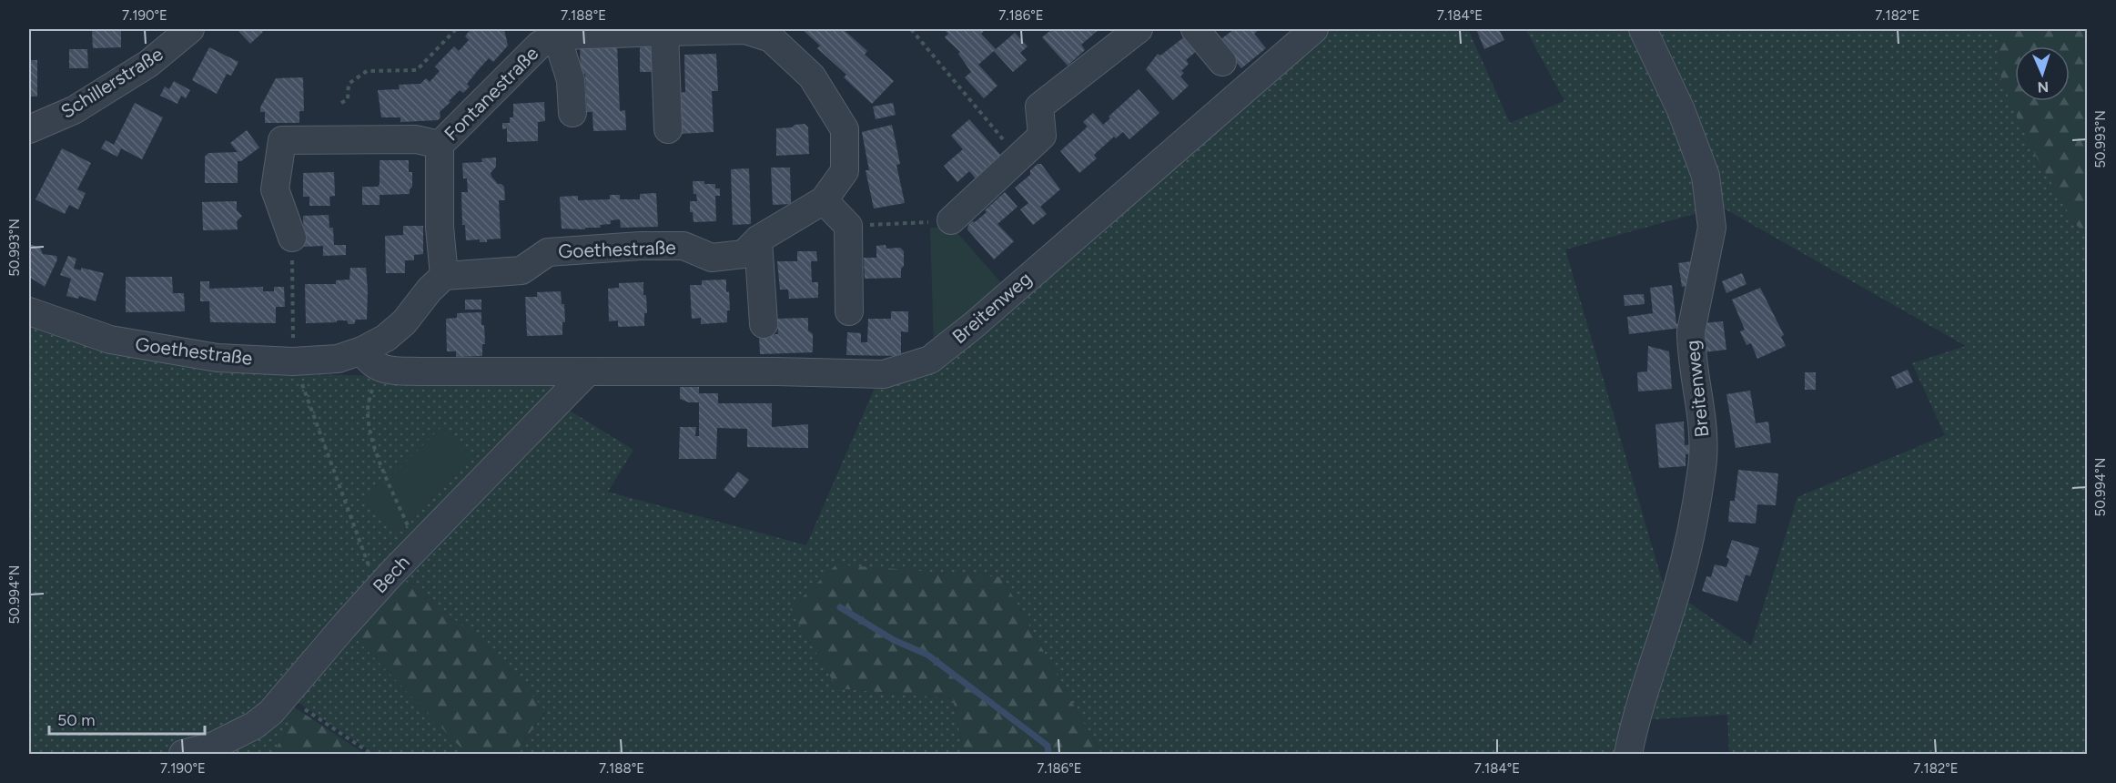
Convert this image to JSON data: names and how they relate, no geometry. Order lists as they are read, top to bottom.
{
  "streets": {
    "street": [
      "Schillerstraße",
      "Fontanestraße",
      "Goethestraße",
      "Breitenweg",
      "Bech"
    ]
  },
  "crossings": [
    ["Fontanestraße", "Goethestraße"],
    ["Goethestraße", "Breitenweg"],
    ["Goethestraße", "Bech"],
    ["Breitenweg", "Bech"]
  ],
  "scale_bar": "50 m",
  "north": "bottom",
  "coordinates": [
    "7.190°E",
    "7.188°E",
    "7.186°E",
    "7.184°E",
    "7.182°E",
    "50.993°N",
    "50.994°N"
  ]
}
